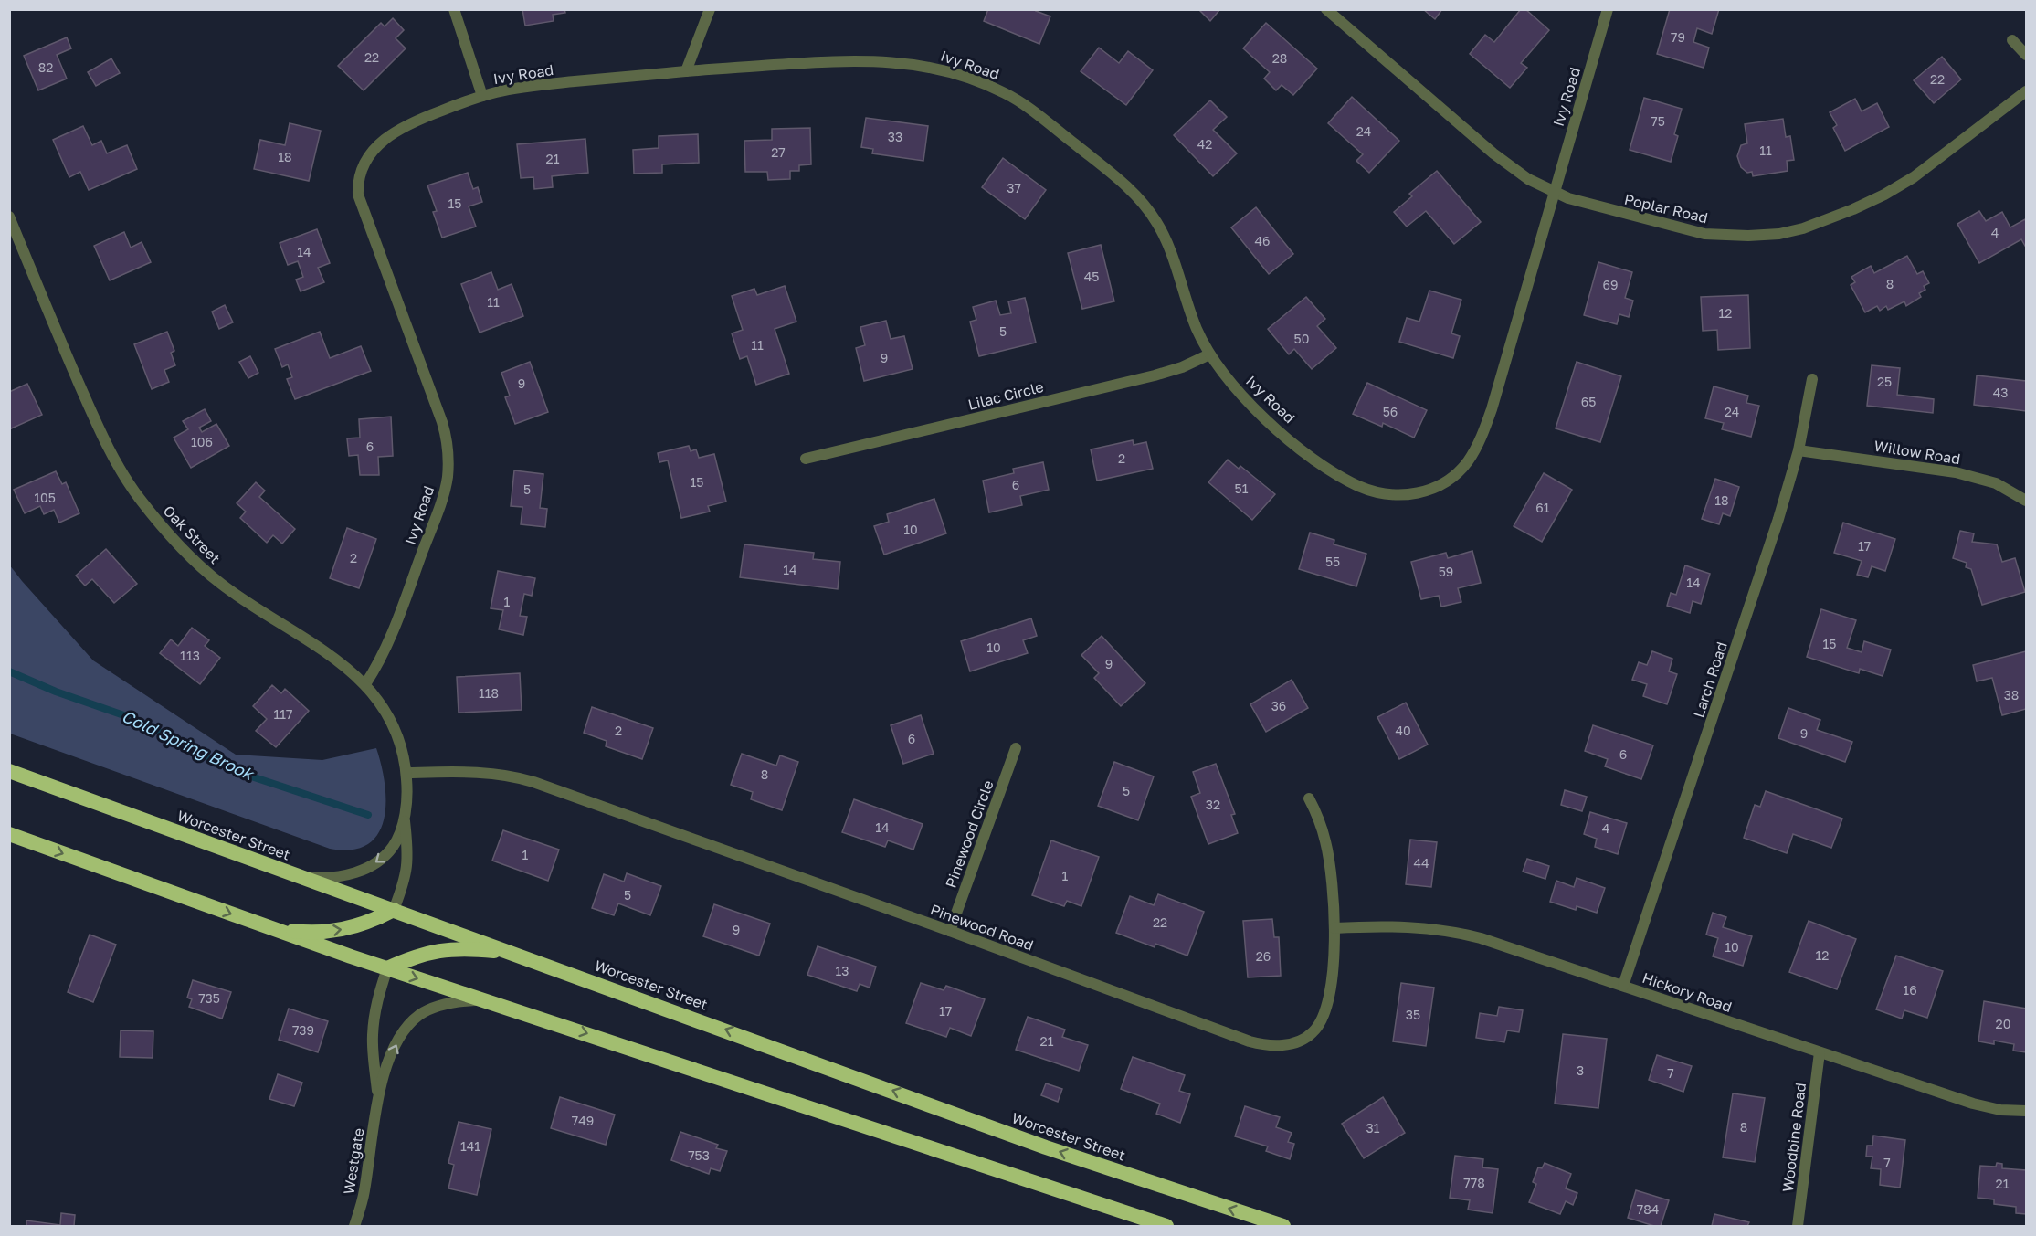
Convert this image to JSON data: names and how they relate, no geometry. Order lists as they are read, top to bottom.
{
  "streets": {
    "highway": ["Worcester Street"],
    "street": [
      "Ivy Road",
      "Poplar Road",
      "Lilac Circle",
      "Willow Road",
      "Oak Street",
      "Larch Road",
      "Pinewood Circle",
      "Pinewood Road",
      "Hickory Road",
      "Woodbine Road",
      "Westgate"
    ]
  },
  "crossings": [
    ["Ivy Road", "Poplar Road"],
    ["Ivy Road", "Lilac Circle"],
    ["Ivy Road", "Oak Street"],
    ["Willow Road", "Larch Road"],
    ["Oak Street", "Worcester Street"],
    ["Oak Street", "Pinewood Road"],
    ["Larch Road", "Hickory Road"],
    ["Pinewood Circle", "Pinewood Road"],
    ["Pinewood Road", "Hickory Road"],
    ["Hickory Road", "Woodbine Road"]
  ],
  "water": ["Cold Spring Brook"],
  "house_numbers": [
    "79",
    "22",
    "28",
    "82",
    "22",
    "75",
    "24",
    "33",
    "42",
    "11",
    "27",
    "18",
    "21",
    "37",
    "15",
    "4",
    "46",
    "14",
    "45",
    "8",
    "69",
    "11",
    "12",
    "5",
    "50",
    "11",
    "9",
    "25",
    "9",
    "43",
    "65",
    "56",
    "24",
    "106",
    "6",
    "2",
    "15",
    "6",
    "51",
    "5",
    "105",
    "18",
    "61",
    "10",
    "17",
    "2",
    "55",
    "14",
    "59",
    "14",
    "1",
    "15",
    "10",
    "113",
    "9",
    "118",
    "38",
    "36",
    "117",
    "2",
    "40",
    "9",
    "6",
    "6",
    "8",
    "5",
    "32",
    "14",
    "4",
    "1",
    "44",
    "1",
    "5",
    "22",
    "9",
    "10",
    "12",
    "26",
    "13",
    "16",
    "735",
    "17",
    "35",
    "20",
    "739",
    "21",
    "3",
    "7",
    "749",
    "8",
    "31",
    "141",
    "753",
    "7",
    "778",
    "21",
    "784"
  ]
}
